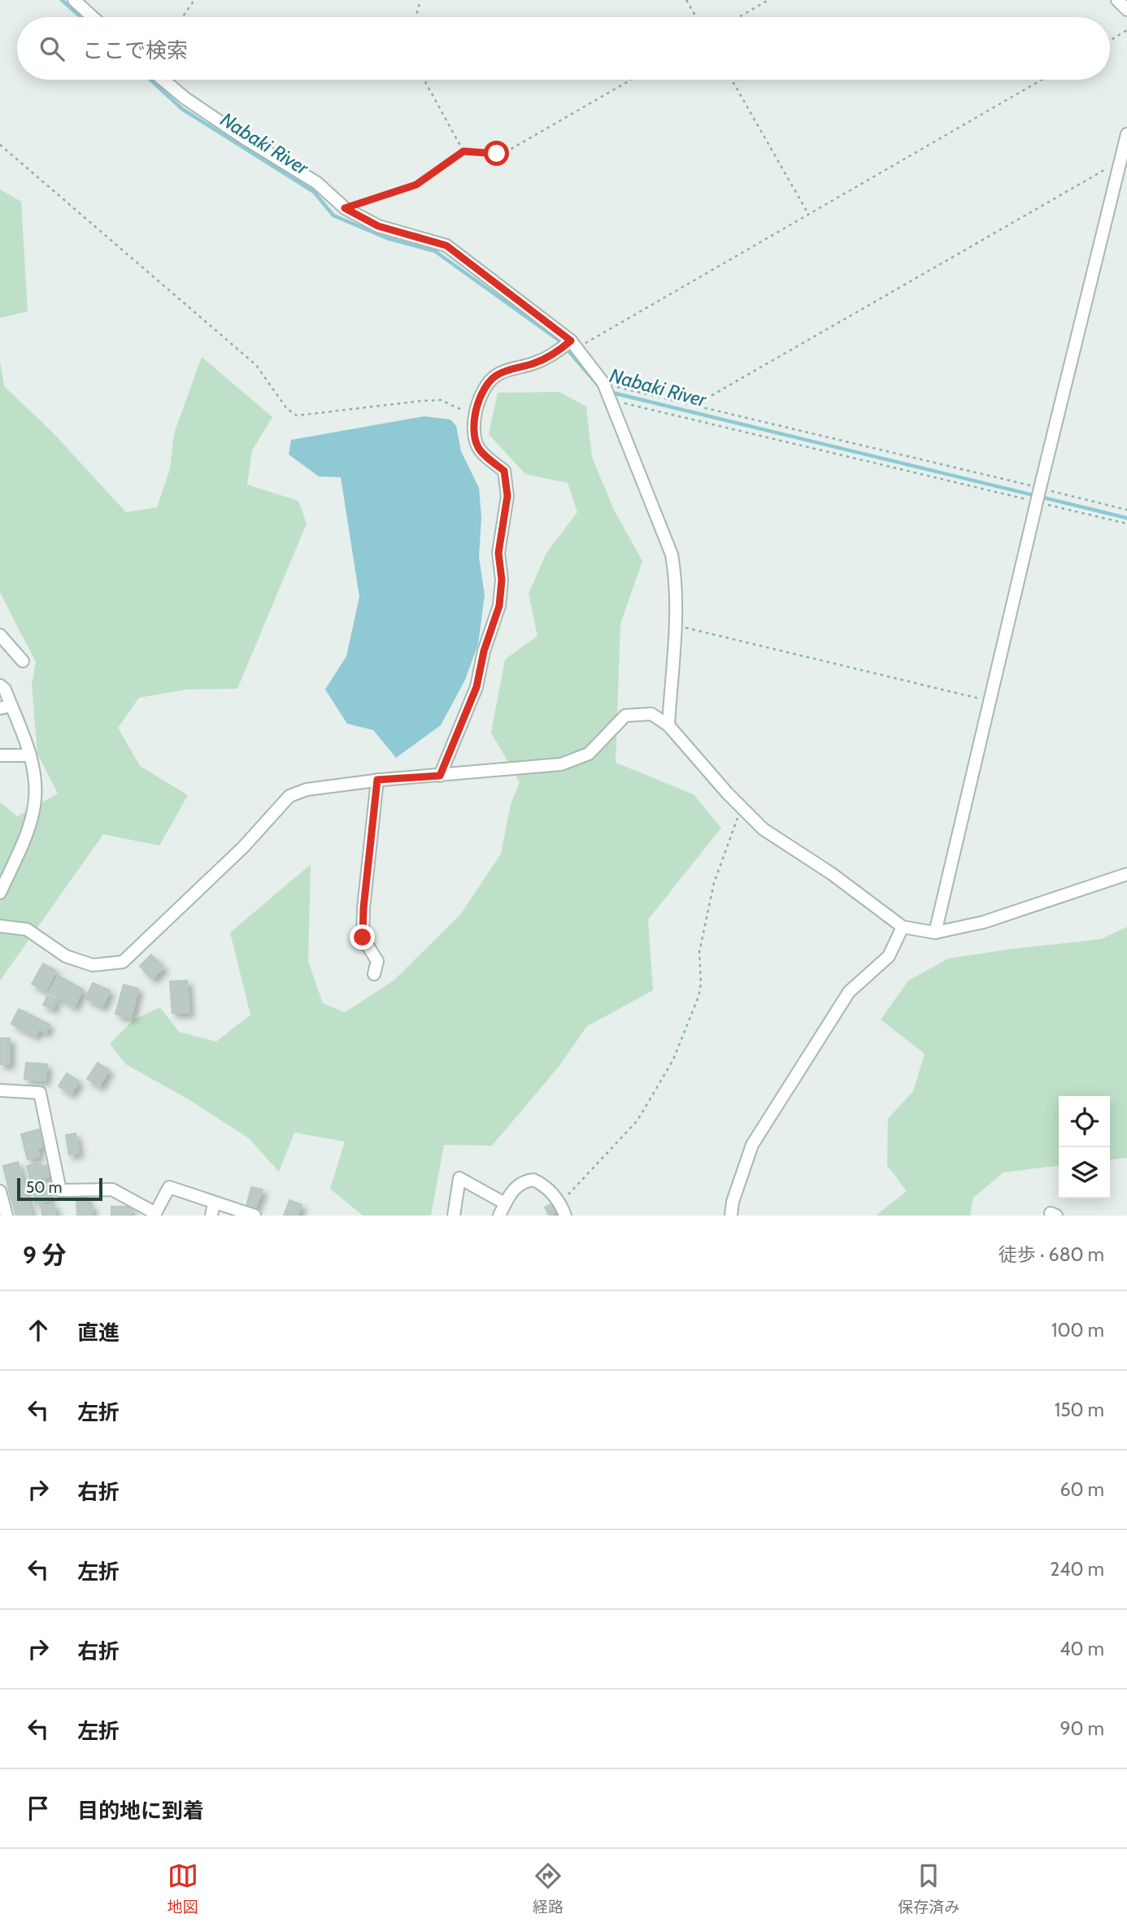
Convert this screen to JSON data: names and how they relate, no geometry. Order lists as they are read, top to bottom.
{
  "water": ["Nabaki River"],
  "scale_bar": "50 m",
  "page": {
    "search": "ここで検索",
    "scale": "50 m",
    "heading": ["9 分", "徒歩 · 680 m"],
    "list": [
      ["直進", "100 m"],
      ["左折", "150 m"],
      ["右折", "60 m"],
      ["左折", "240 m"],
      ["右折", "40 m"],
      ["左折", "90 m"],
      "目的地に到着"
    ],
    "nav": ["地図", "経路", "保存済み"]
  }
}
